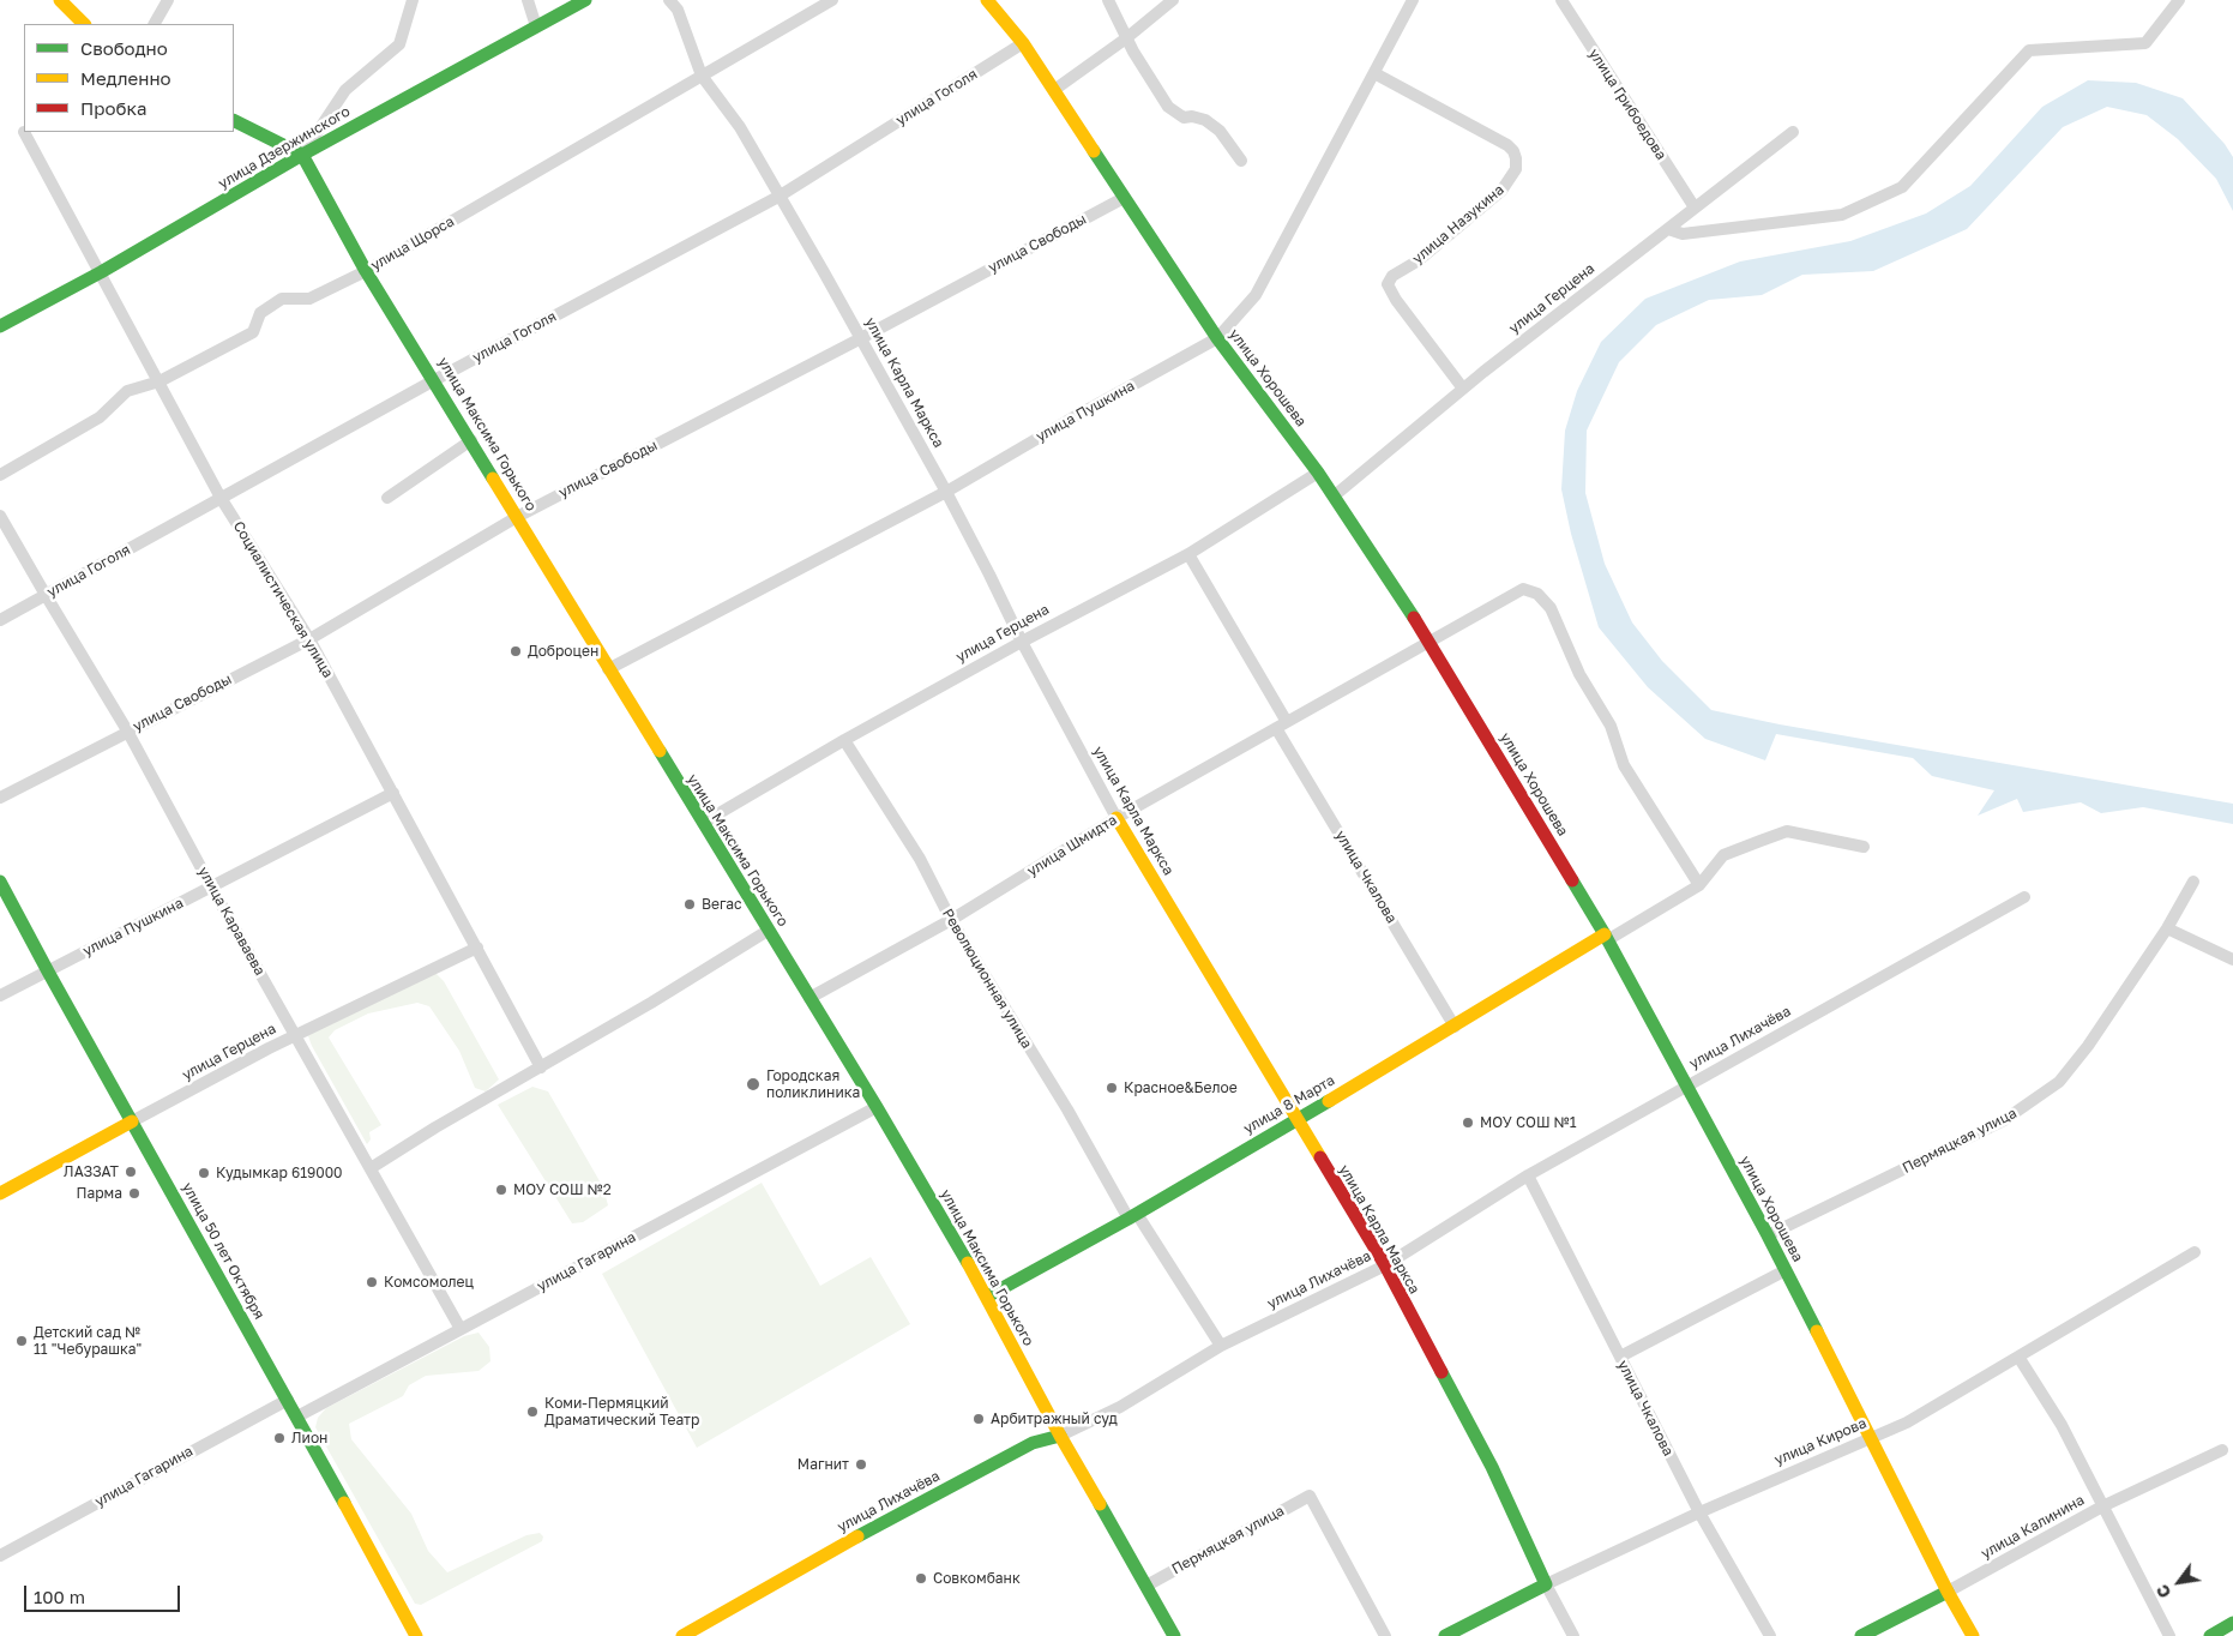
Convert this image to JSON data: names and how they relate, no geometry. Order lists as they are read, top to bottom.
{
  "streets": {
    "street": [
      "улица Гоголя",
      "улица Грибоедова",
      "улица Дзержинского",
      "улица Назукина",
      "улица Щорса",
      "улица Свободы",
      "улица Герцена",
      "улица Хорошева",
      "улица Карла Маркса",
      "улица Пушкина",
      "улица Максима Горького",
      "Социалистическая улица",
      "улица Шмидта",
      "улица Чкалова",
      "улица Караваева",
      "Революционная улица",
      "улица Лихачёва",
      "улица 8 Марта",
      "Пермяцкая улица",
      "улица 50 лет Октября",
      "улица Гагарина",
      "улица Кирова",
      "улица Калинина"
    ]
  },
  "crossings": [
    ["улица Гоголя", "улица Хорошева"],
    ["улица Гоголя", "улица Карла Маркса"],
    ["улица Гоголя", "улица Максима Горького"],
    ["улица Гоголя", "Социалистическая улица"],
    ["улица Гоголя", "улица Караваева"],
    ["улица Грибоедова", "улица Герцена"],
    ["улица Дзержинского", "улица Максима Горького"],
    ["улица Дзержинского", "Социалистическая улица"],
    ["улица Назукина", "улица Герцена"],
    ["улица Назукина", "улица Пушкина"],
    ["улица Щорса", "улица Карла Маркса"],
    ["улица Щорса", "улица Максима Горького"],
    ["улица Щорса", "Социалистическая улица"],
    ["улица Свободы", "улица Хорошева"],
    ["улица Свободы", "улица Карла Маркса"],
    ["улица Свободы", "улица Максима Горького"],
    ["улица Свободы", "Социалистическая улица"],
    ["улица Свободы", "улица Караваева"],
    ["улица Герцена", "улица Хорошева"],
    ["улица Герцена", "улица Карла Маркса"],
    ["улица Герцена", "улица Максима Горького"],
    ["улица Герцена", "Социалистическая улица"],
    ["улица Герцена", "улица Чкалова"],
    ["улица Герцена", "улица Караваева"],
    ["улица Герцена", "Революционная улица"],
    ["улица Герцена", "улица 50 лет Октября"],
    ["улица Хорошева", "улица Пушкина"],
    ["улица Хорошева", "улица Шмидта"],
    ["улица Хорошева", "улица Лихачёва"],
    ["улица Хорошева", "улица 8 Марта"],
    ["улица Хорошева", "Пермяцкая улица"],
    ["улица Хорошева", "улица Кирова"],
    ["улица Хорошева", "улица Калинина"],
    ["улица Карла Маркса", "улица Пушкина"],
    ["улица Карла Маркса", "улица Шмидта"],
    ["улица Карла Маркса", "улица Лихачёва"],
    ["улица Карла Маркса", "улица 8 Марта"],
    ["улица Карла Маркса", "улица Кирова"],
    ["улица Пушкина", "улица Максима Горького"],
    ["улица Пушкина", "Социалистическая улица"],
    ["улица Пушкина", "улица Караваева"],
    ["улица Пушкина", "улица 50 лет Октября"],
    ["улица Максима Горького", "улица Шмидта"],
    ["улица Максима Горького", "улица Лихачёва"],
    ["улица Максима Горького", "улица 8 Марта"],
    ["улица Максима Горького", "Пермяцкая улица"],
    ["улица Максима Горького", "улица Гагарина"],
    ["улица Шмидта", "улица Чкалова"],
    ["улица Шмидта", "Революционная улица"],
    ["улица Чкалова", "улица Лихачёва"],
    ["улица Чкалова", "улица 8 Марта"],
    ["улица Чкалова", "улица Кирова"],
    ["улица Караваева", "улица Гагарина"],
    ["Революционная улица", "улица Лихачёва"],
    ["Революционная улица", "улица 8 Марта"],
    ["улица 50 лет Октября", "улица Гагарина"]
  ],
  "places": [
    "Доброцен",
    "Вегас",
    "Городская поликлиника",
    "Красное&Белое",
    "МОУ СОШ №1",
    "ЛАЗЗАТ",
    "Кудымкар 619000",
    "МОУ СОШ №2",
    "Парма",
    "Комсомолец",
    "Детский сад № 11 \"Чебурашка\"",
    "Коми-Пермяцкий Драматический Театр",
    "Арбитражный суд",
    "Лион",
    "Магнит",
    "Совкомбанк"
  ],
  "legend": ["Свободно", "Медленно", "Пробка"],
  "scale_bar": "100 m",
  "north": "bottom left"
}
